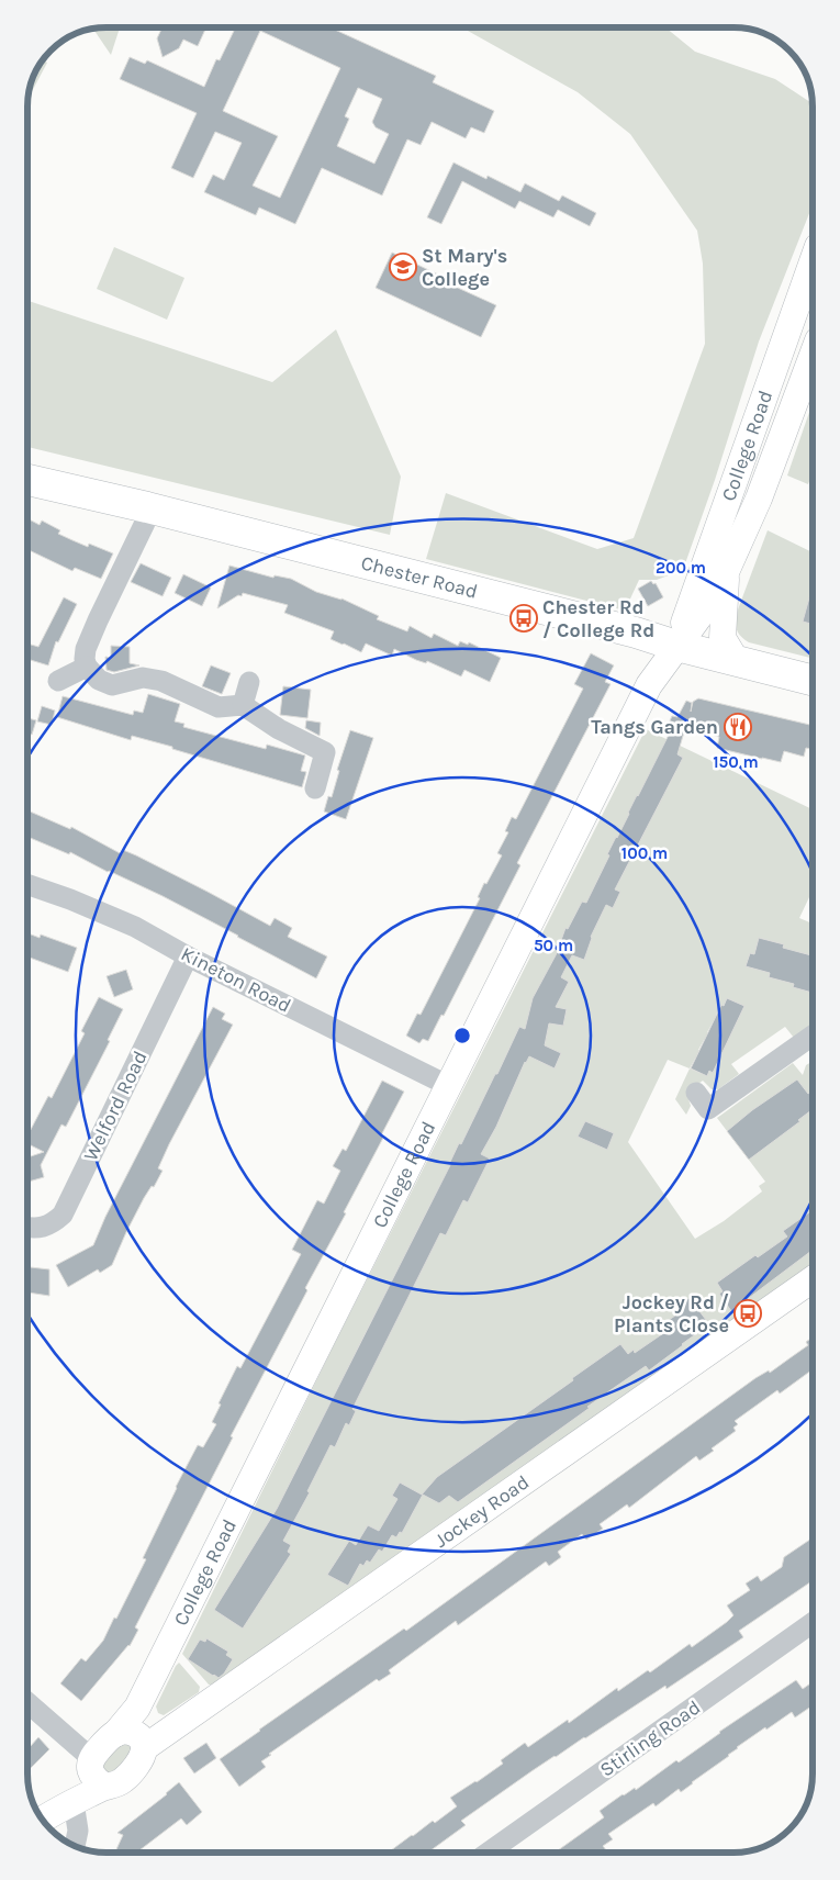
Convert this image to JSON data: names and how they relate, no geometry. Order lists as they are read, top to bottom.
{
  "streets": {
    "highway": ["Chester Road"],
    "main road": ["College Road", "Jockey Road"],
    "street": ["Kineton Road", "Welford Road", "Stirling Road"]
  },
  "crossings": [
    ["College Road", "Chester Road"],
    ["College Road", "Kineton Road"],
    ["College Road", "Jockey Road"],
    ["Kineton Road", "Welford Road"]
  ],
  "places": {
    "school or university": ["St Mary's College"],
    "bus stop": ["Chester Rd / College Rd", "Jockey Rd / Plants Close"],
    "restaurant": ["Tangs Garden"]
  },
  "rings": [
    "200 m",
    "150 m",
    "100 m",
    "50 m"
  ]
}
